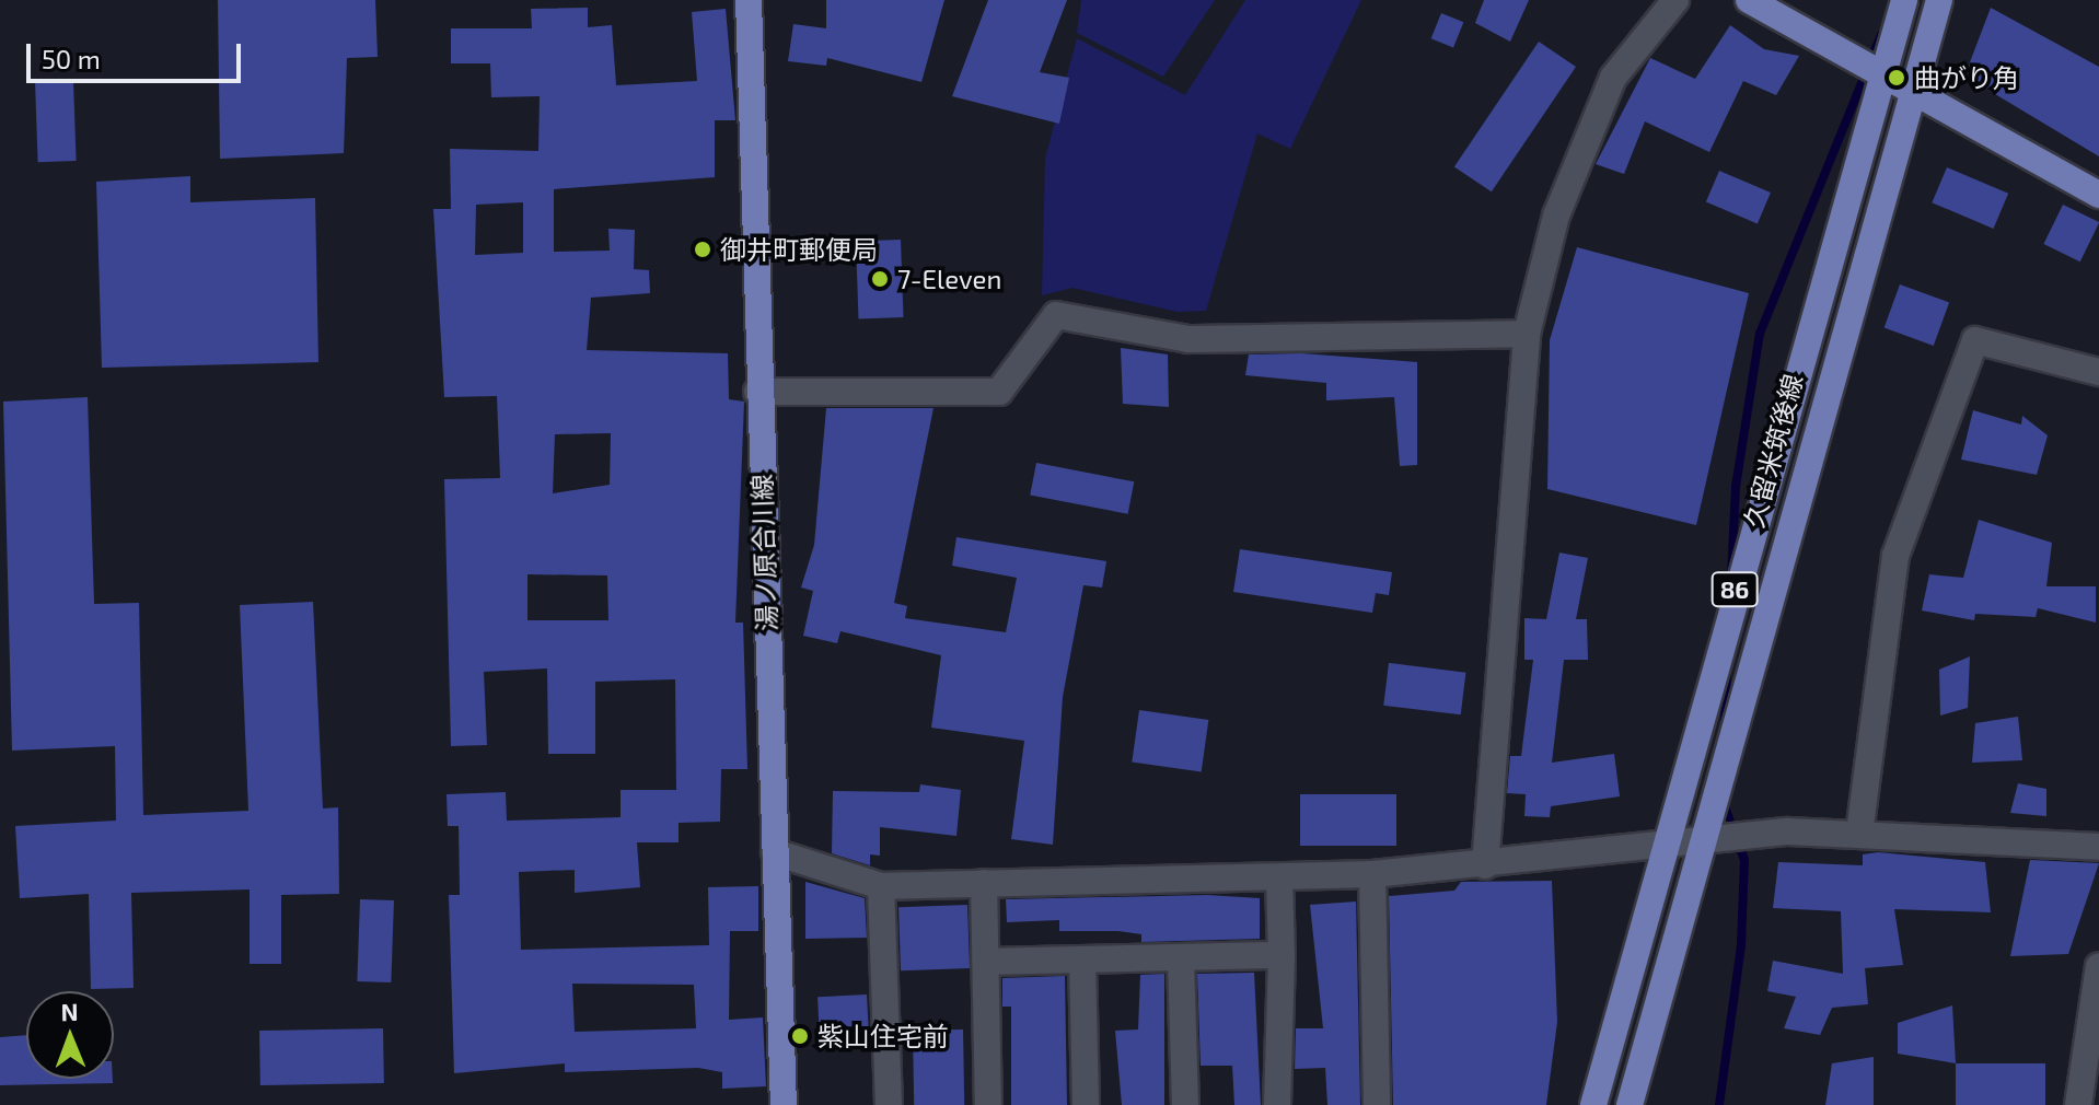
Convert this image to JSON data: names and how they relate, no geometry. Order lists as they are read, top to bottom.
{
  "streets": {
    "main road": ["久留米筑後線", "湯ノ原合川線", "86"]
  },
  "places": [
    "曲がり角",
    "御井町郵便局",
    "7-Eleven",
    "紫山住宅前"
  ],
  "scale_bar": "50 m",
  "north": "top"
}
